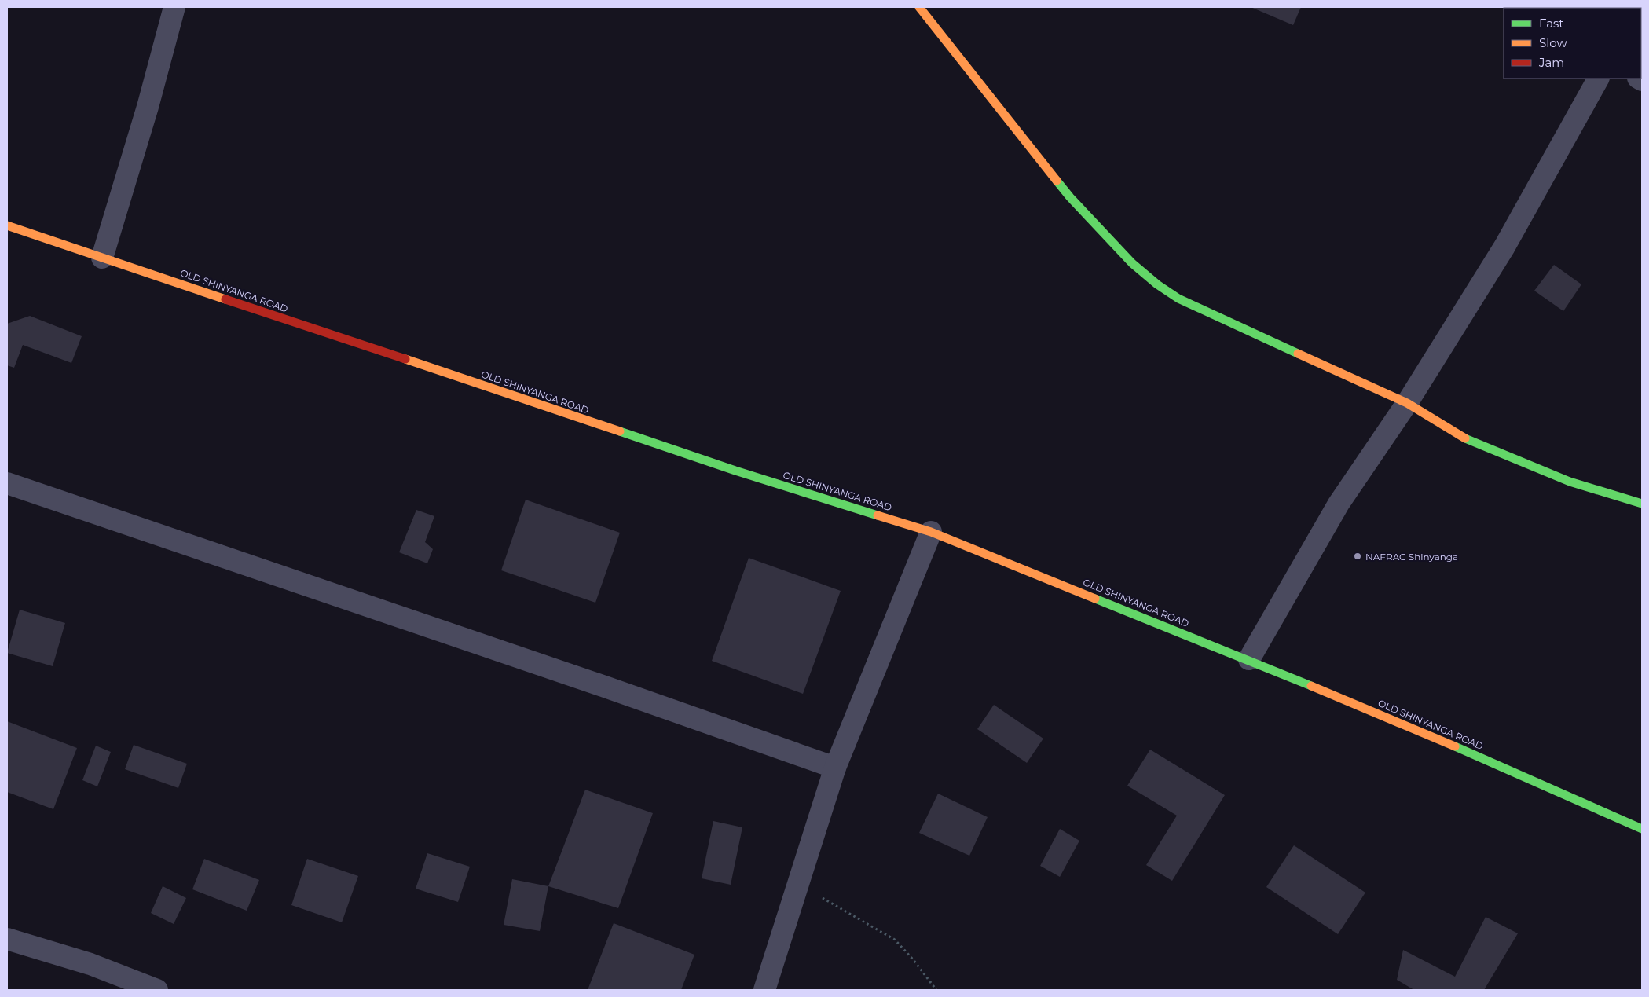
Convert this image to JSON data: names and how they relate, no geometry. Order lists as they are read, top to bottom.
{
  "streets": {
    "main road": ["OLD SHINYANGA ROAD"]
  },
  "places": ["NAFRAC Shinyanga"],
  "legend": ["Fast", "Slow", "Jam"]
}
